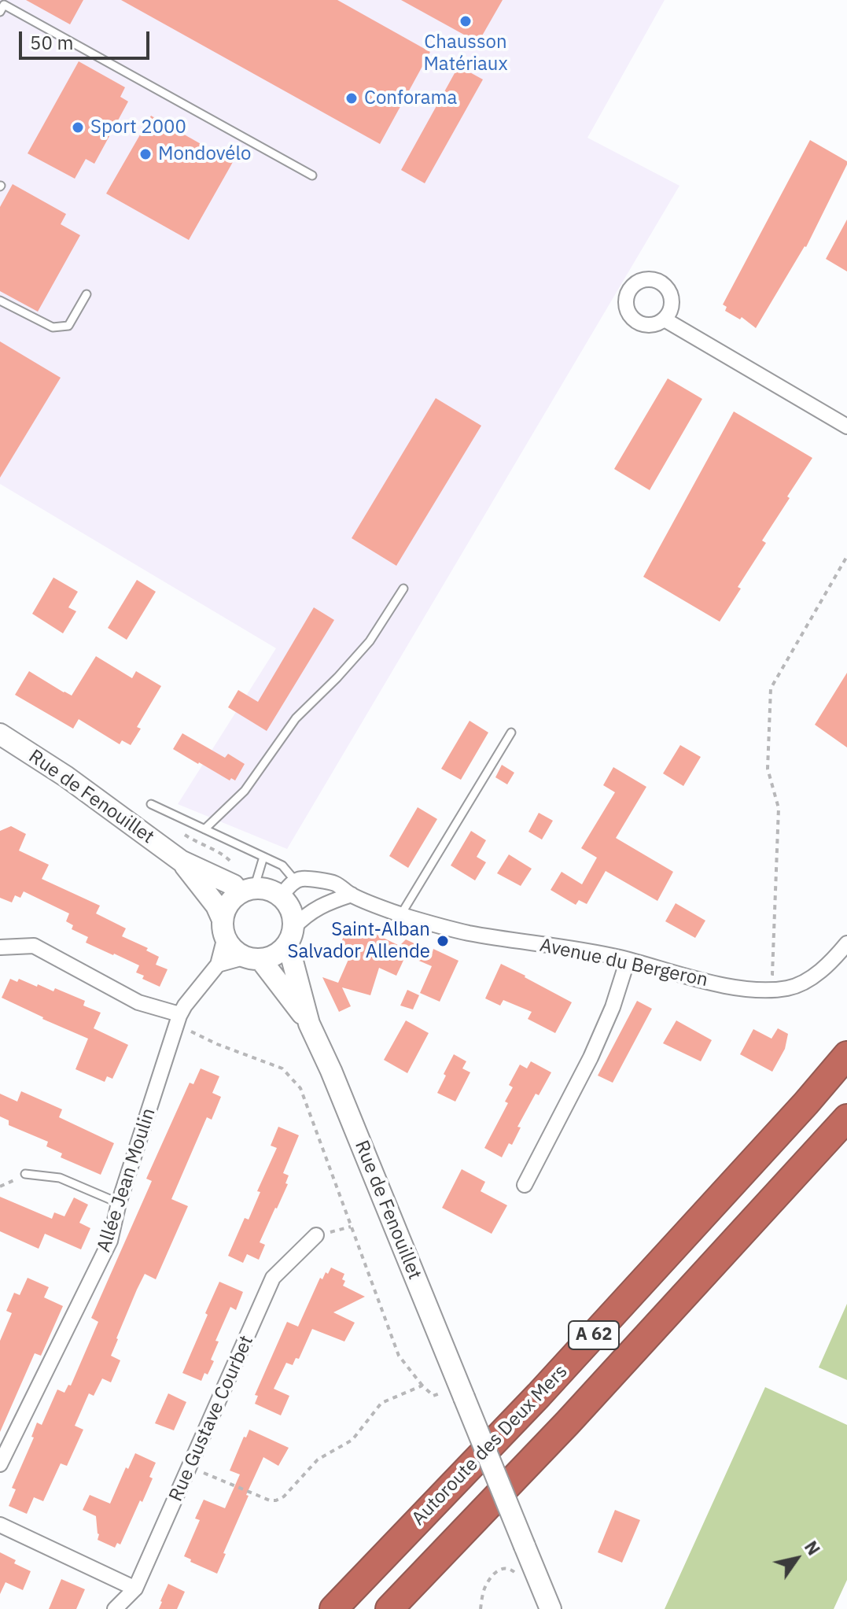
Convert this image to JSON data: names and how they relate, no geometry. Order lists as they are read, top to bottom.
{
  "streets": {
    "highway": ["A 62", "Autoroute des Deux Mers"],
    "main road": ["Rue de Fenouillet"],
    "street": ["Avenue du Bergeron", "Allée Jean Moulin", "Rue Gustave Courbet"]
  },
  "crossings": [
    ["Rue de Fenouillet", "Allée Jean Moulin"]
  ],
  "places": [
    "Chausson Matériaux",
    "Conforama",
    "Sport 2000",
    "Mondovélo",
    "Saint-Alban Salvador Allende"
  ],
  "scale_bar": "50 m",
  "north": "top right"
}
